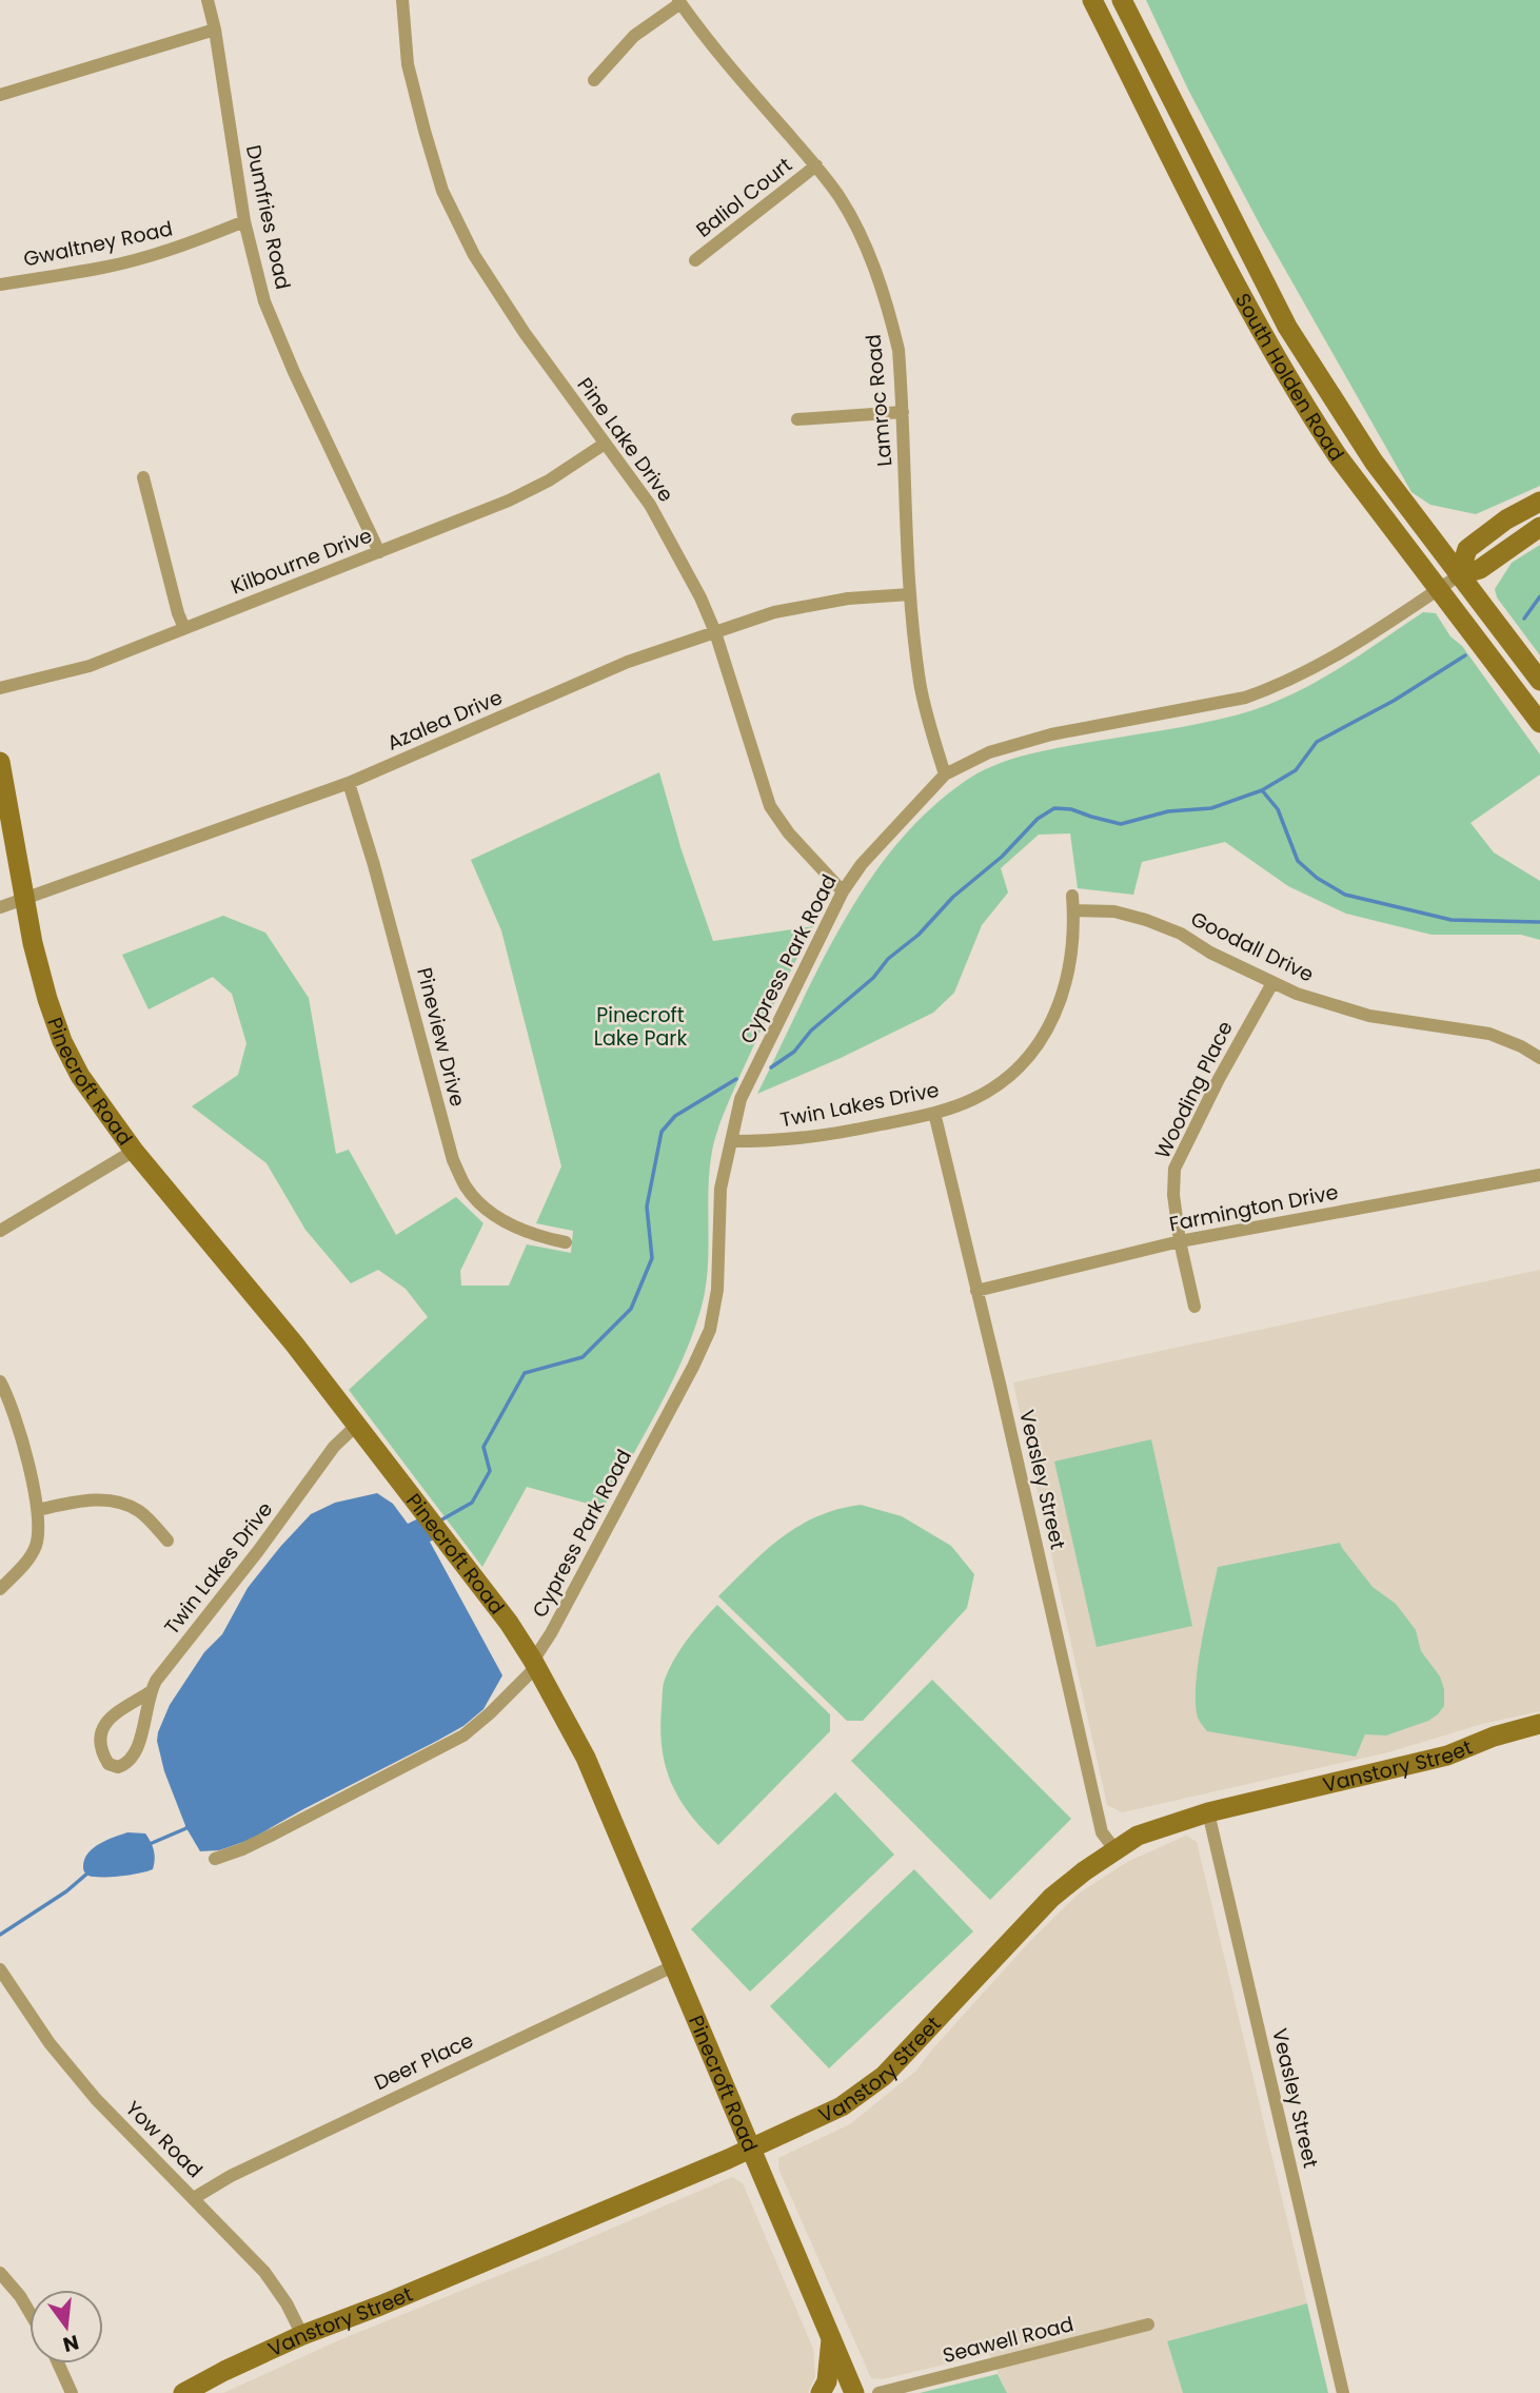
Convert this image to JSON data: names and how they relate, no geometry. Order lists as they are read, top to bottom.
{
  "streets": {
    "street": [
      "Baliol Court",
      "Dumfries Road",
      "Gwaltney Road",
      "South Holden Road",
      "Lamroc Road",
      "Pine Lake Drive",
      "Kilbourne Drive",
      "Azalea Drive",
      "Goodall Drive",
      "Cypress Park Road",
      "Pineview Drive",
      "Pinecroft Road",
      "Wooding Place",
      "Twin Lakes Drive",
      "Farmington Drive",
      "Veasley Street",
      "Vanstory Street",
      "Deer Place",
      "Yow Road",
      "Seawell Road"
    ]
  },
  "crossings": [
    ["Baliol Court", "Lamroc Road"],
    ["Dumfries Road", "Gwaltney Road"],
    ["Dumfries Road", "Kilbourne Drive"],
    ["South Holden Road", "Cypress Park Road"],
    ["Lamroc Road", "Azalea Drive"],
    ["Lamroc Road", "Cypress Park Road"],
    ["Pine Lake Drive", "Kilbourne Drive"],
    ["Pine Lake Drive", "Azalea Drive"],
    ["Pine Lake Drive", "Cypress Park Road"],
    ["Azalea Drive", "Pineview Drive"],
    ["Azalea Drive", "Pinecroft Road"],
    ["Goodall Drive", "Wooding Place"],
    ["Goodall Drive", "Twin Lakes Drive"],
    ["Cypress Park Road", "Pinecroft Road"],
    ["Cypress Park Road", "Twin Lakes Drive"],
    ["Pinecroft Road", "Twin Lakes Drive"],
    ["Pinecroft Road", "Vanstory Street"],
    ["Pinecroft Road", "Deer Place"],
    ["Wooding Place", "Farmington Drive"],
    ["Twin Lakes Drive", "Veasley Street"],
    ["Farmington Drive", "Veasley Street"],
    ["Veasley Street", "Vanstory Street"],
    ["Vanstory Street", "Yow Road"],
    ["Deer Place", "Yow Road"]
  ],
  "parks": ["Pinecroft Lake Park"],
  "north": "bottom"
}
